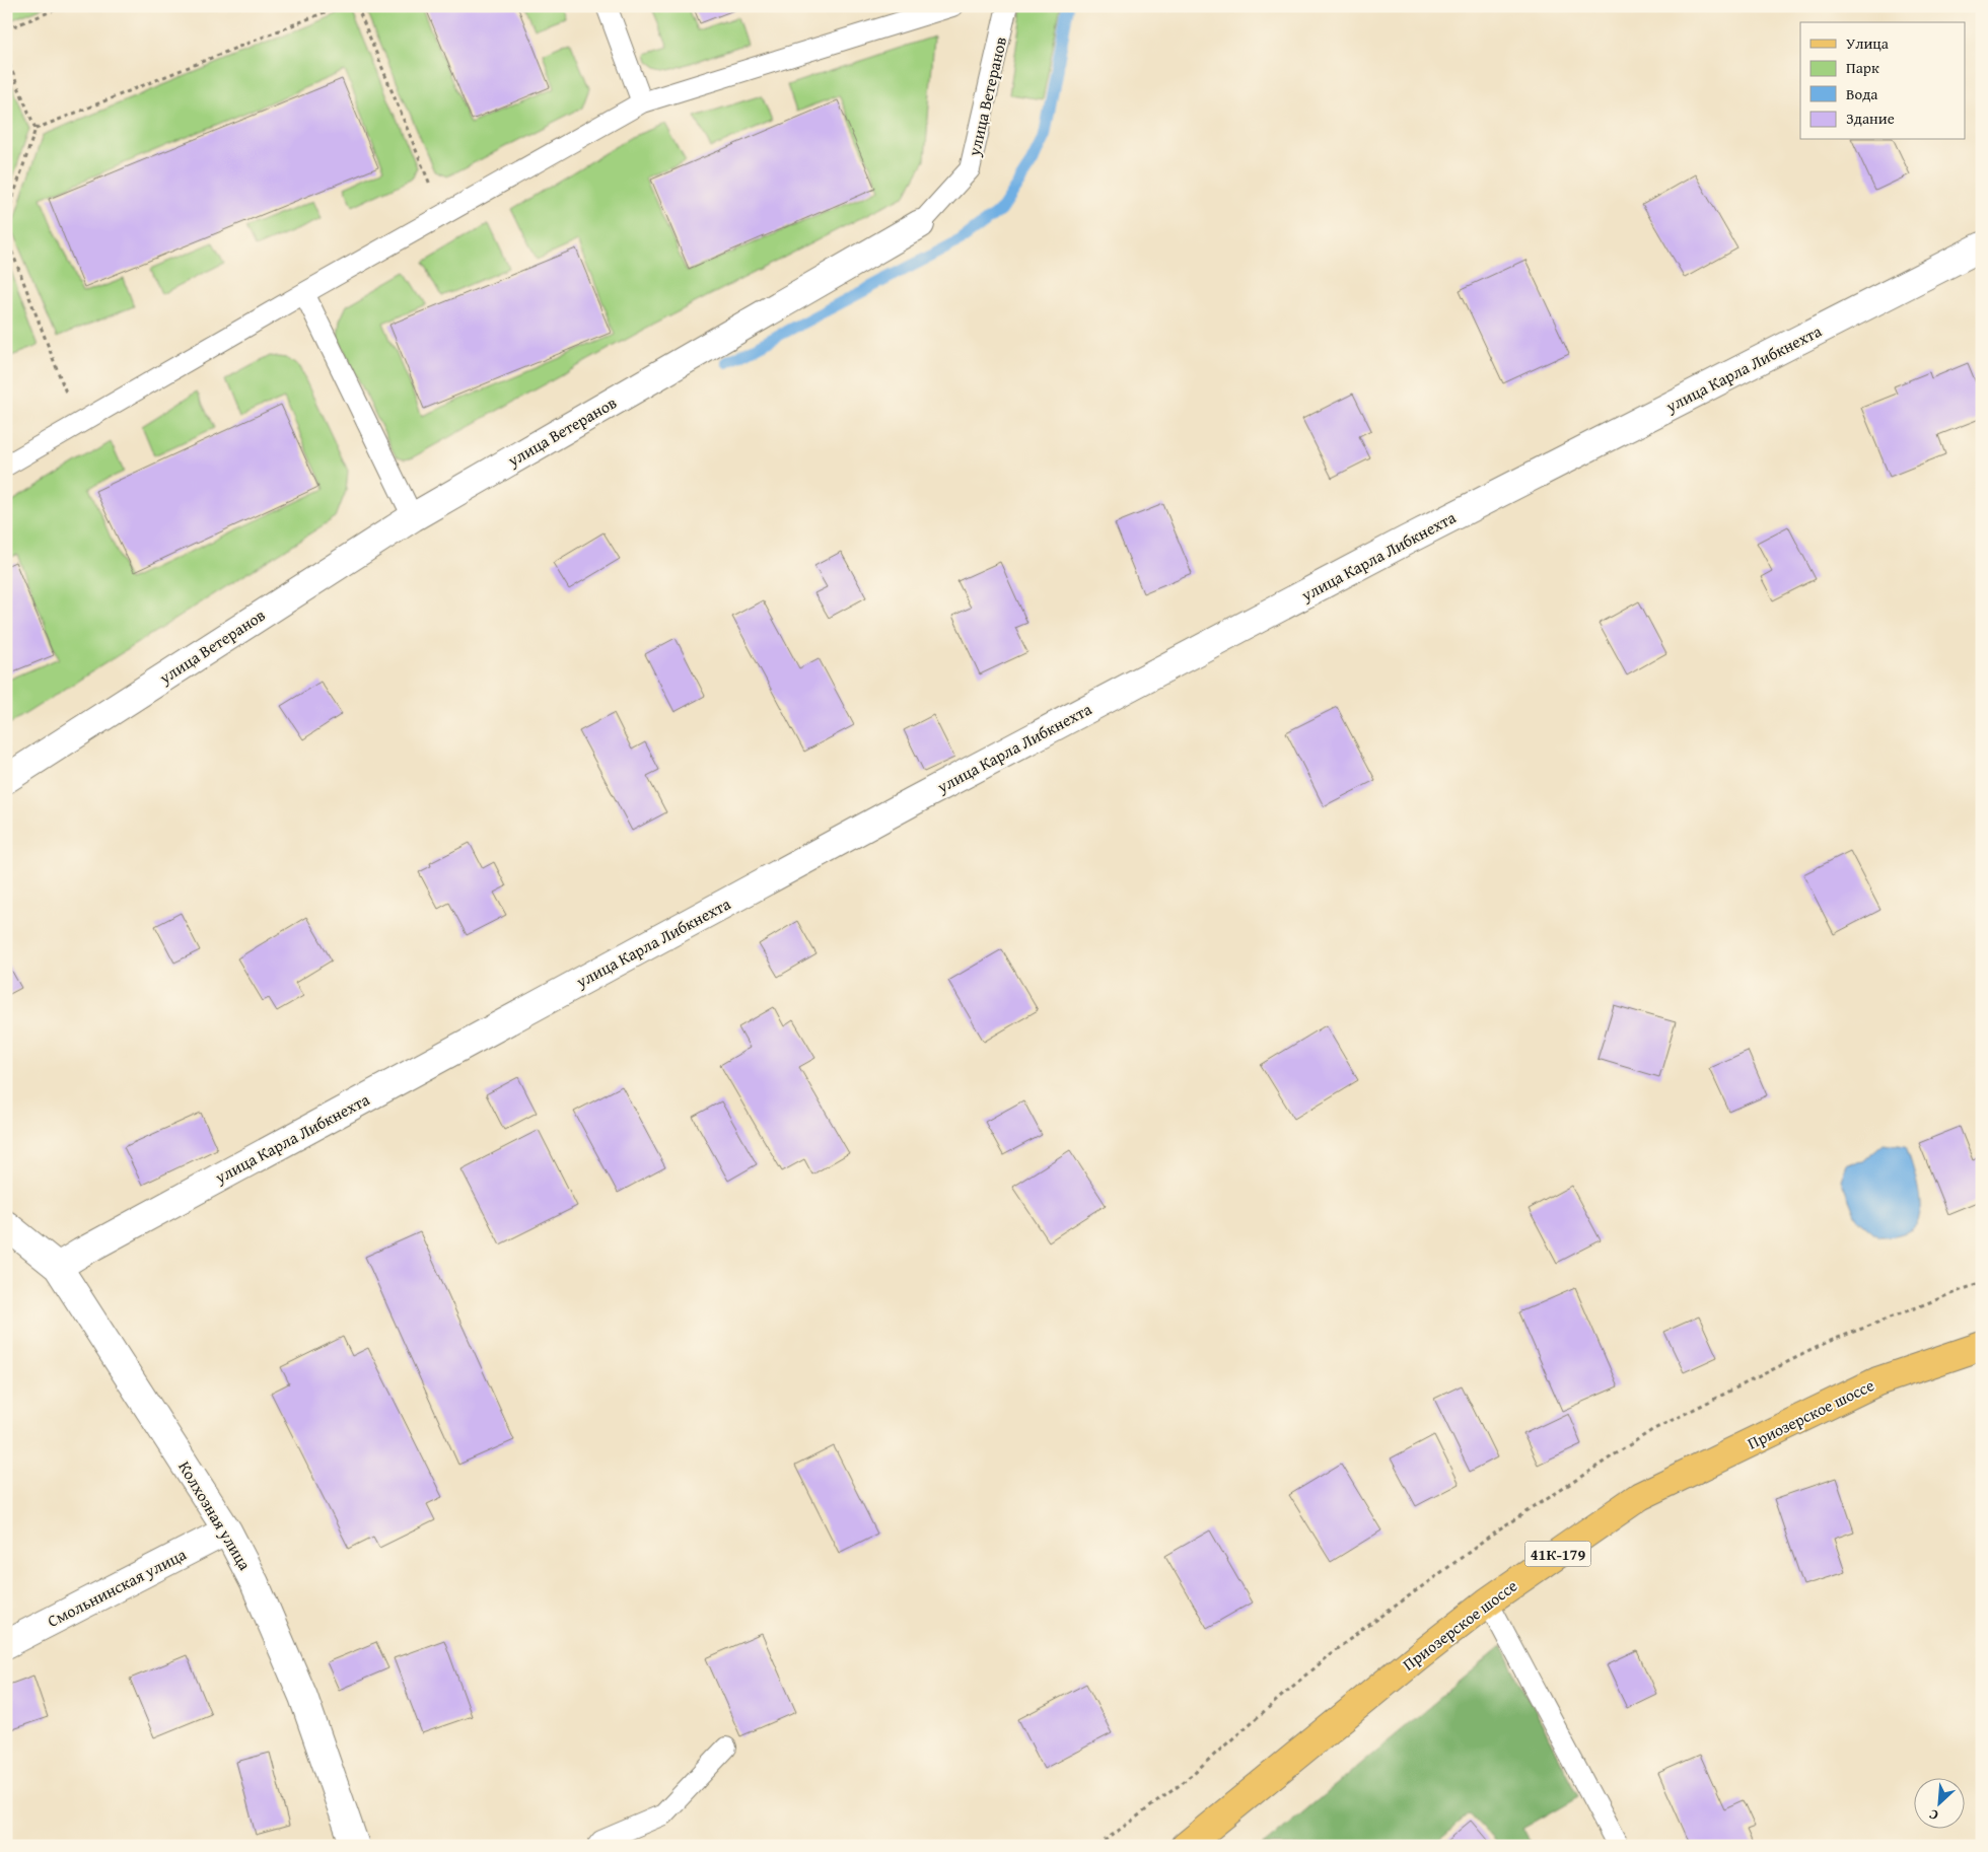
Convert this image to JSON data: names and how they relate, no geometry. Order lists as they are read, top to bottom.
{
  "streets": {
    "main road": ["Приозерское шоссе", "41К-179"],
    "street": [
      "улица Ветеранов",
      "улица Карла Либкнехта",
      "Колхозная улица",
      "Смольнинская улица"
    ]
  },
  "crossings": [
    ["улица Карла Либкнехта", "Колхозная улица"],
    ["Колхозная улица", "Смольнинская улица"]
  ],
  "legend": [
    "Улица",
    "Парк",
    "Вода",
    "Здание"
  ],
  "north": "bottom left"
}
